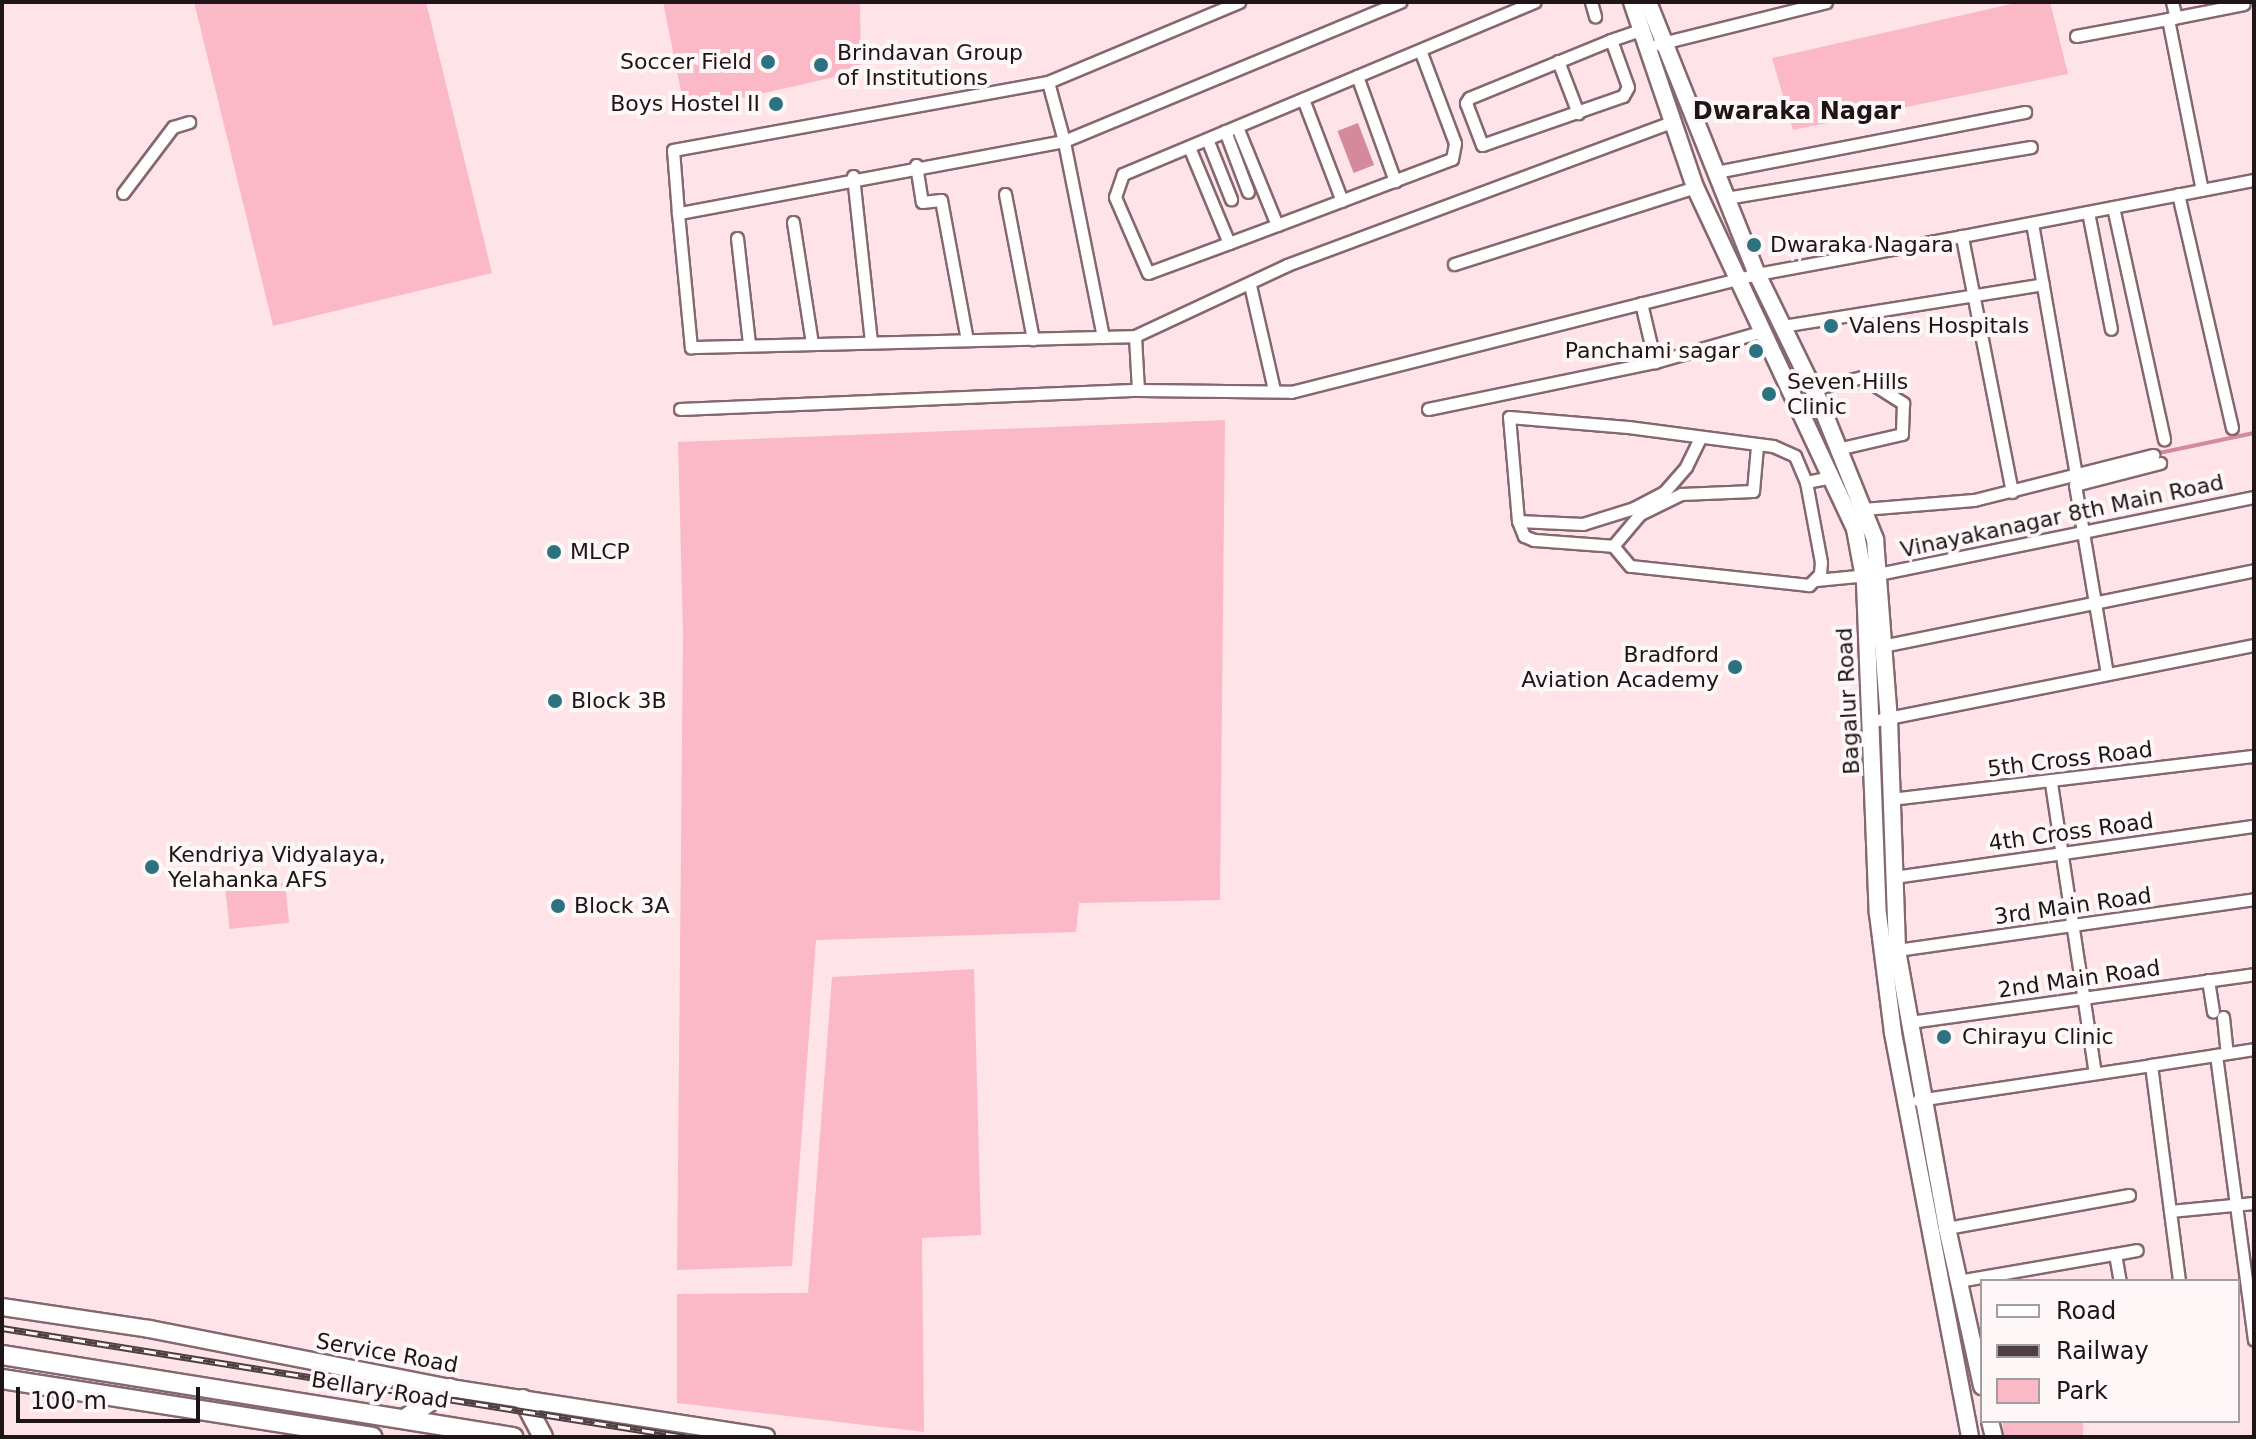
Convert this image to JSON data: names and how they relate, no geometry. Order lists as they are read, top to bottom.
{
  "streets": {
    "highway": ["Bellary Road"],
    "main road": ["Bagalur Road", "Service Road"],
    "street": [
      "Vinayakanagar 8th Main Road",
      "5th Cross Road",
      "4th Cross Road",
      "3rd Main Road",
      "2nd Main Road"
    ]
  },
  "crossings": [
    ["Vinayakanagar 8th Main Road", "Bagalur Road"],
    ["Bagalur Road", "5th Cross Road"],
    ["Bagalur Road", "4th Cross Road"],
    ["Bagalur Road", "3rd Main Road"],
    ["Bagalur Road", "2nd Main Road"]
  ],
  "districts": ["Dwaraka Nagar"],
  "places": [
    "Soccer Field",
    "Brindavan Group of Institutions",
    "Boys Hostel II",
    "Dwaraka Nagara",
    "Valens Hospitals",
    "Panchami sagar",
    "Seven Hills Clinic",
    "MLCP",
    "Bradford Aviation Academy",
    "Block 3B",
    "Kendriya Vidyalaya, Yelahanka AFS",
    "Block 3A",
    "Chirayu Clinic"
  ],
  "legend": ["Road", "Railway", "Park"],
  "scale_bar": "100 m"
}
